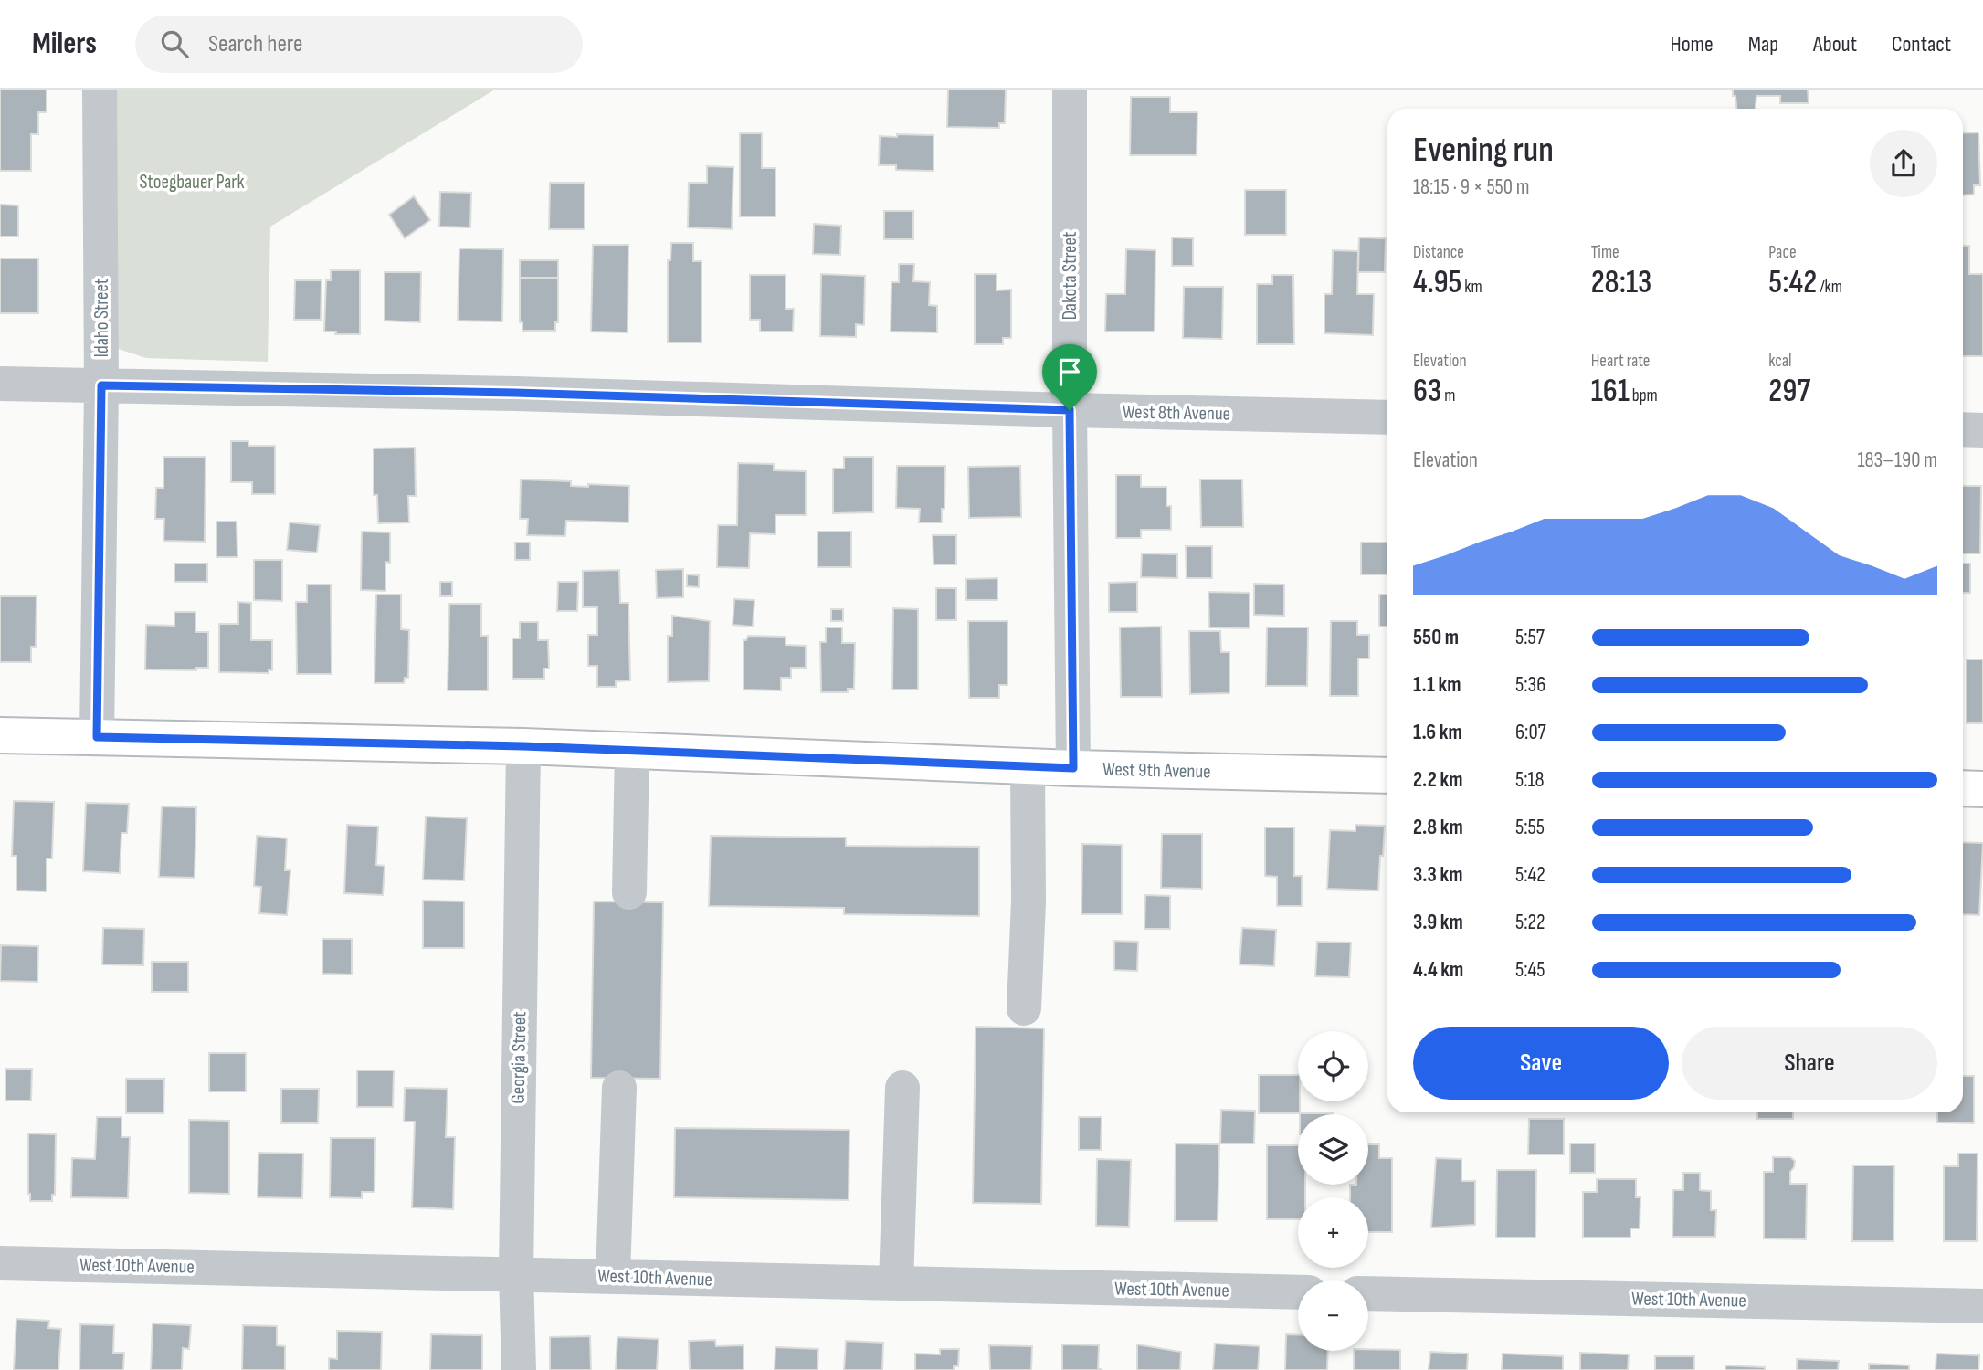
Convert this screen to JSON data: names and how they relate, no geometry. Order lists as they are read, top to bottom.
{
  "streets": {
    "main road": ["West 9th Avenue"],
    "street": [
      "Dakota Street",
      "Idaho Street",
      "West 8th Avenue",
      "Georgia Street",
      "West 10th Avenue"
    ]
  },
  "crossings": [
    ["Dakota Street", "West 8th Avenue"],
    ["Dakota Street", "West 9th Avenue"],
    ["Idaho Street", "West 8th Avenue"],
    ["Idaho Street", "West 9th Avenue"],
    ["West 9th Avenue", "Georgia Street"],
    ["Georgia Street", "West 10th Avenue"]
  ],
  "parks": ["Stoegbauer Park"],
  "page": {
    "header": "Milers",
    "search": "Search here",
    "nav": [
      "Home",
      "Map",
      "About",
      "Contact"
    ],
    "heading": ["Evening run", "18:15 · 9 × 550 m"],
    "stats": [
      ["Distance", "4.95 km"],
      ["Time", "28:13"],
      ["Pace", "5:42 /km"],
      ["Elevation", "63 m"],
      ["Heart rate", "161 bpm"],
      ["kcal", "297"]
    ],
    "chart": ["Elevation", "183–190 m"],
    "list": [
      {
        "name": "550 m",
        "note": "5:57"
      },
      {
        "name": "1.1 km",
        "note": "5:36"
      },
      {
        "name": "1.6 km",
        "note": "6:07"
      },
      {
        "name": "2.2 km",
        "note": "5:18"
      },
      {
        "name": "2.8 km",
        "note": "5:55"
      },
      {
        "name": "3.3 km",
        "note": "5:42"
      },
      {
        "name": "3.9 km",
        "note": "5:22"
      },
      {
        "name": "4.4 km",
        "note": "5:45"
      }
    ],
    "buttons": ["Save", "Share"],
    "map_buttons": ["+", "−"]
  }
}
